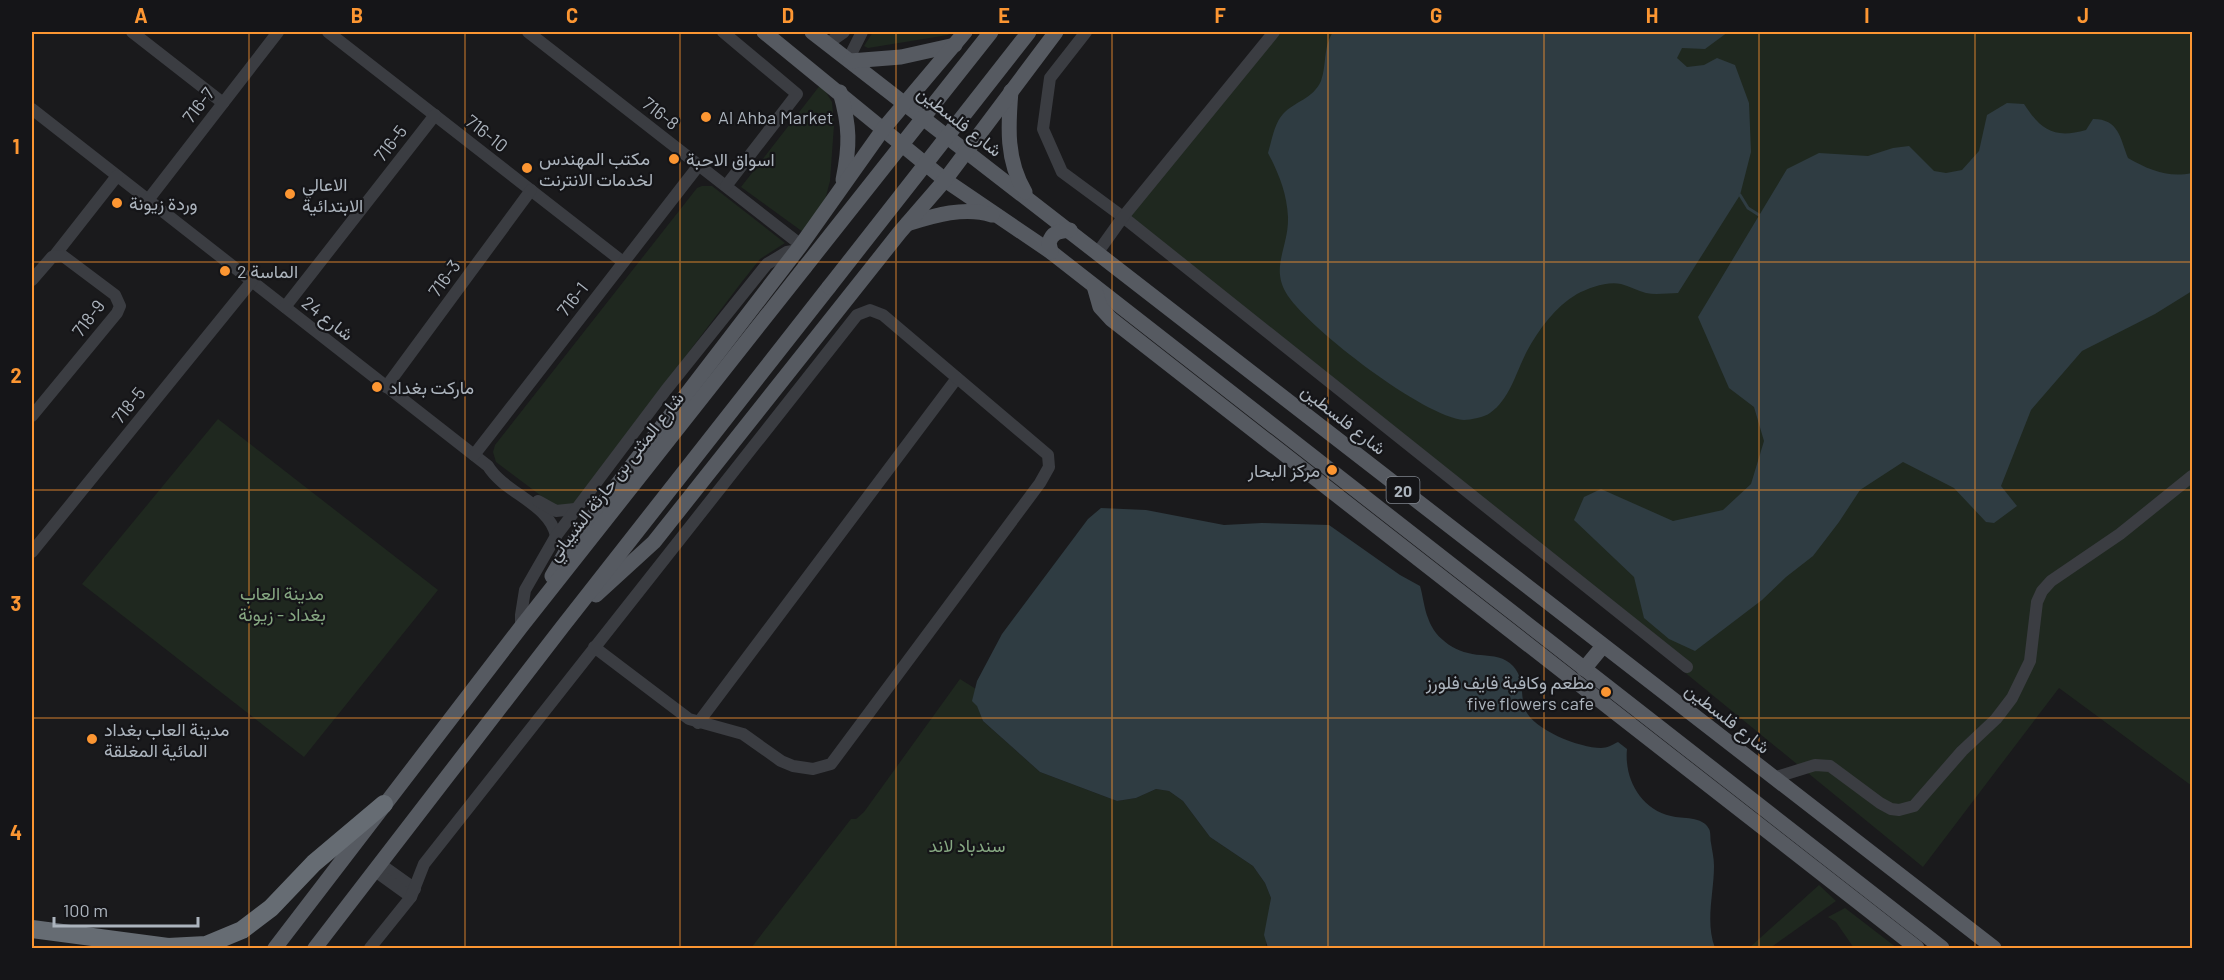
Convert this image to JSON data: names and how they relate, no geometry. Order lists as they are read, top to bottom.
{
  "streets": {
    "main road": ["شارع فلسطين", "شارع المثنى بن حارثة الشيباني", "20"],
    "street": [
      "716-7",
      "716-8",
      "716-10",
      "716-5",
      "716-3",
      "716-1",
      "718-9",
      "شارع 24",
      "718-5"
    ]
  },
  "crossings": [
    ["716-7", "شارع 24"],
    ["716-8", "716-1"],
    ["716-10", "716-5"],
    ["716-10", "716-3"],
    ["716-10", "716-1"],
    ["716-5", "شارع 24"],
    ["716-3", "شارع 24"],
    ["716-1", "شارع 24"],
    ["شارع 24", "718-5"]
  ],
  "parks": ["مدينة العاب بغداد - زيونة", "سندباد لاند"],
  "places": [
    "Al Ahba Market",
    "اسواق الاحبة",
    "مكتب المهندس لخدمات الانترنت",
    "الاعالي الابتدائية",
    "وردة زيونة",
    "الماسة 2",
    "ماركت بغداد",
    "مركز البحار",
    "مطعم وكافية فايف فلورز five flowers cafe",
    "مدينة العاب بغداد المائية المغلقة"
  ],
  "scale_bar": "100 m",
  "grid": {
    "columns": [
      "A",
      "B",
      "C",
      "D",
      "E",
      "F",
      "G",
      "H",
      "I",
      "J"
    ],
    "rows": [
      "1",
      "2",
      "3",
      "4"
    ]
  }
}
